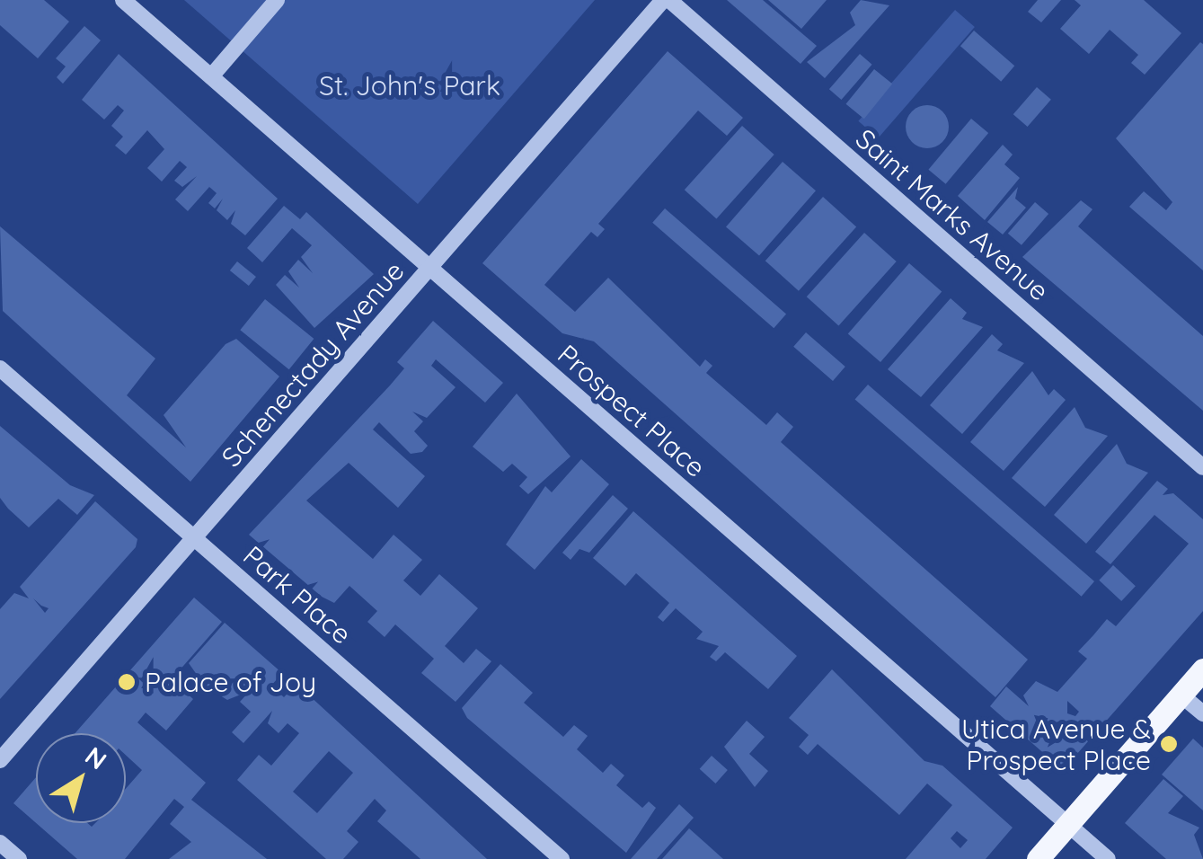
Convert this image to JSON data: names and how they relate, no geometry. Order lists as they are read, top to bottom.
{
  "streets": {
    "street": [
      "Saint Marks Avenue",
      "Schenectady Avenue",
      "Prospect Place",
      "Park Place"
    ]
  },
  "crossings": [
    ["Saint Marks Avenue", "Schenectady Avenue"],
    ["Schenectady Avenue", "Prospect Place"],
    ["Schenectady Avenue", "Park Place"]
  ],
  "parks": ["St. John's Park"],
  "places": ["Palace of Joy", "Utica Avenue & Prospect Place"],
  "north": "top right"
}
